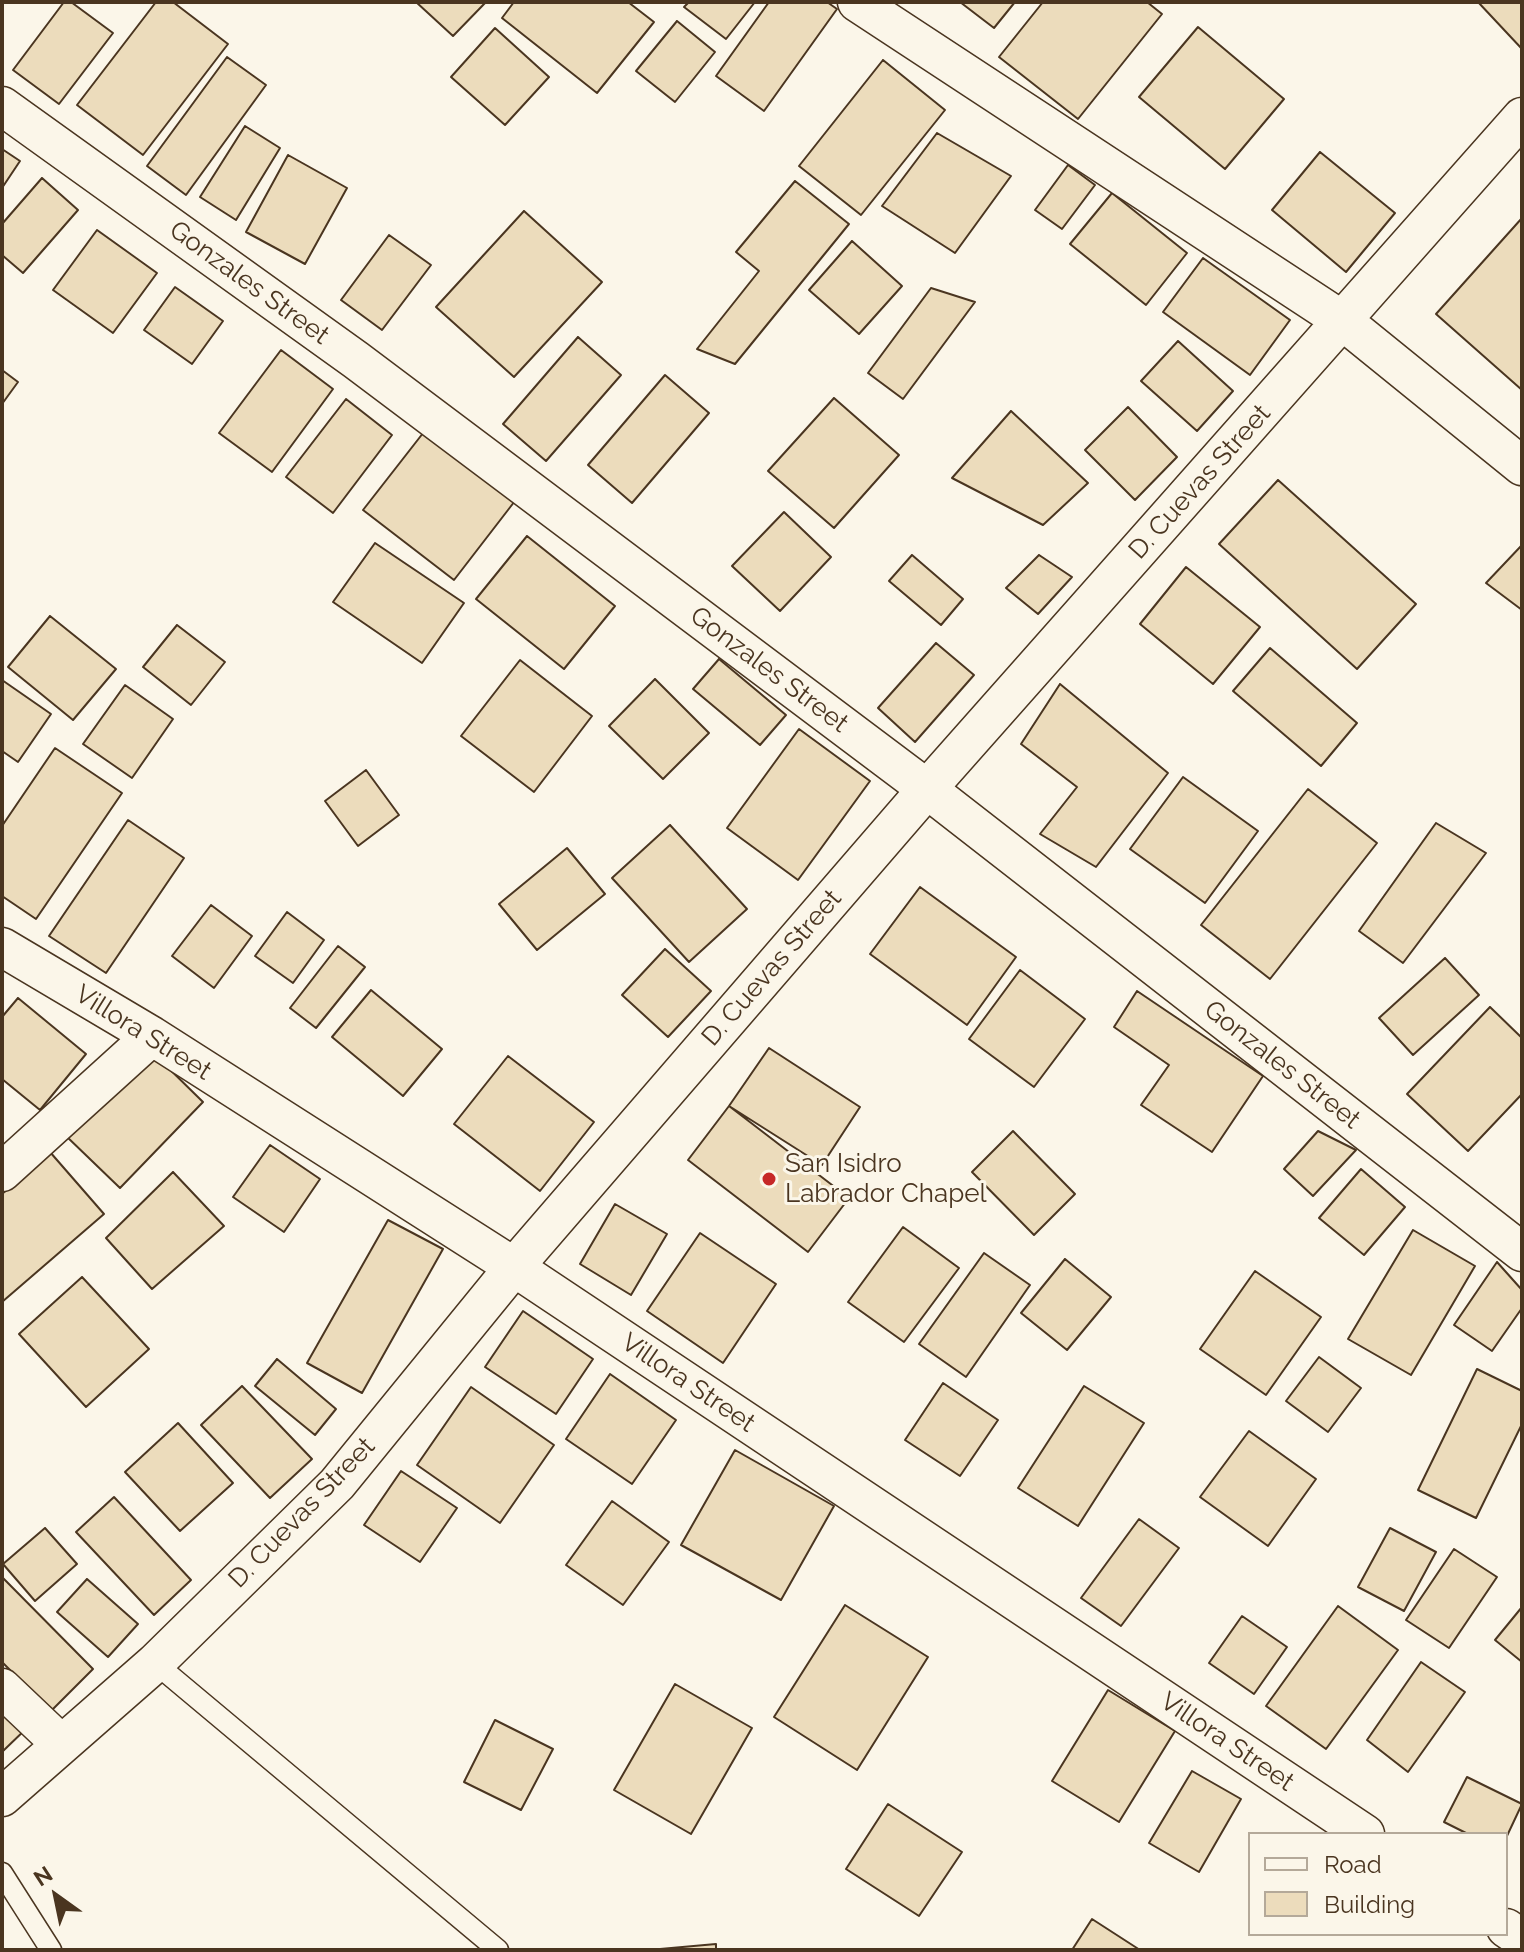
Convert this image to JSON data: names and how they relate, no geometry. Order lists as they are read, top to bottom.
{
  "streets": {
    "street": ["Gonzales Street", "D. Cuevas Street", "Villora Street"]
  },
  "crossings": [
    ["Gonzales Street", "D. Cuevas Street"],
    ["D. Cuevas Street", "Villora Street"]
  ],
  "places": ["San Isidro Labrador Chapel"],
  "legend": ["Road", "Building"],
  "north": "top left"
}
